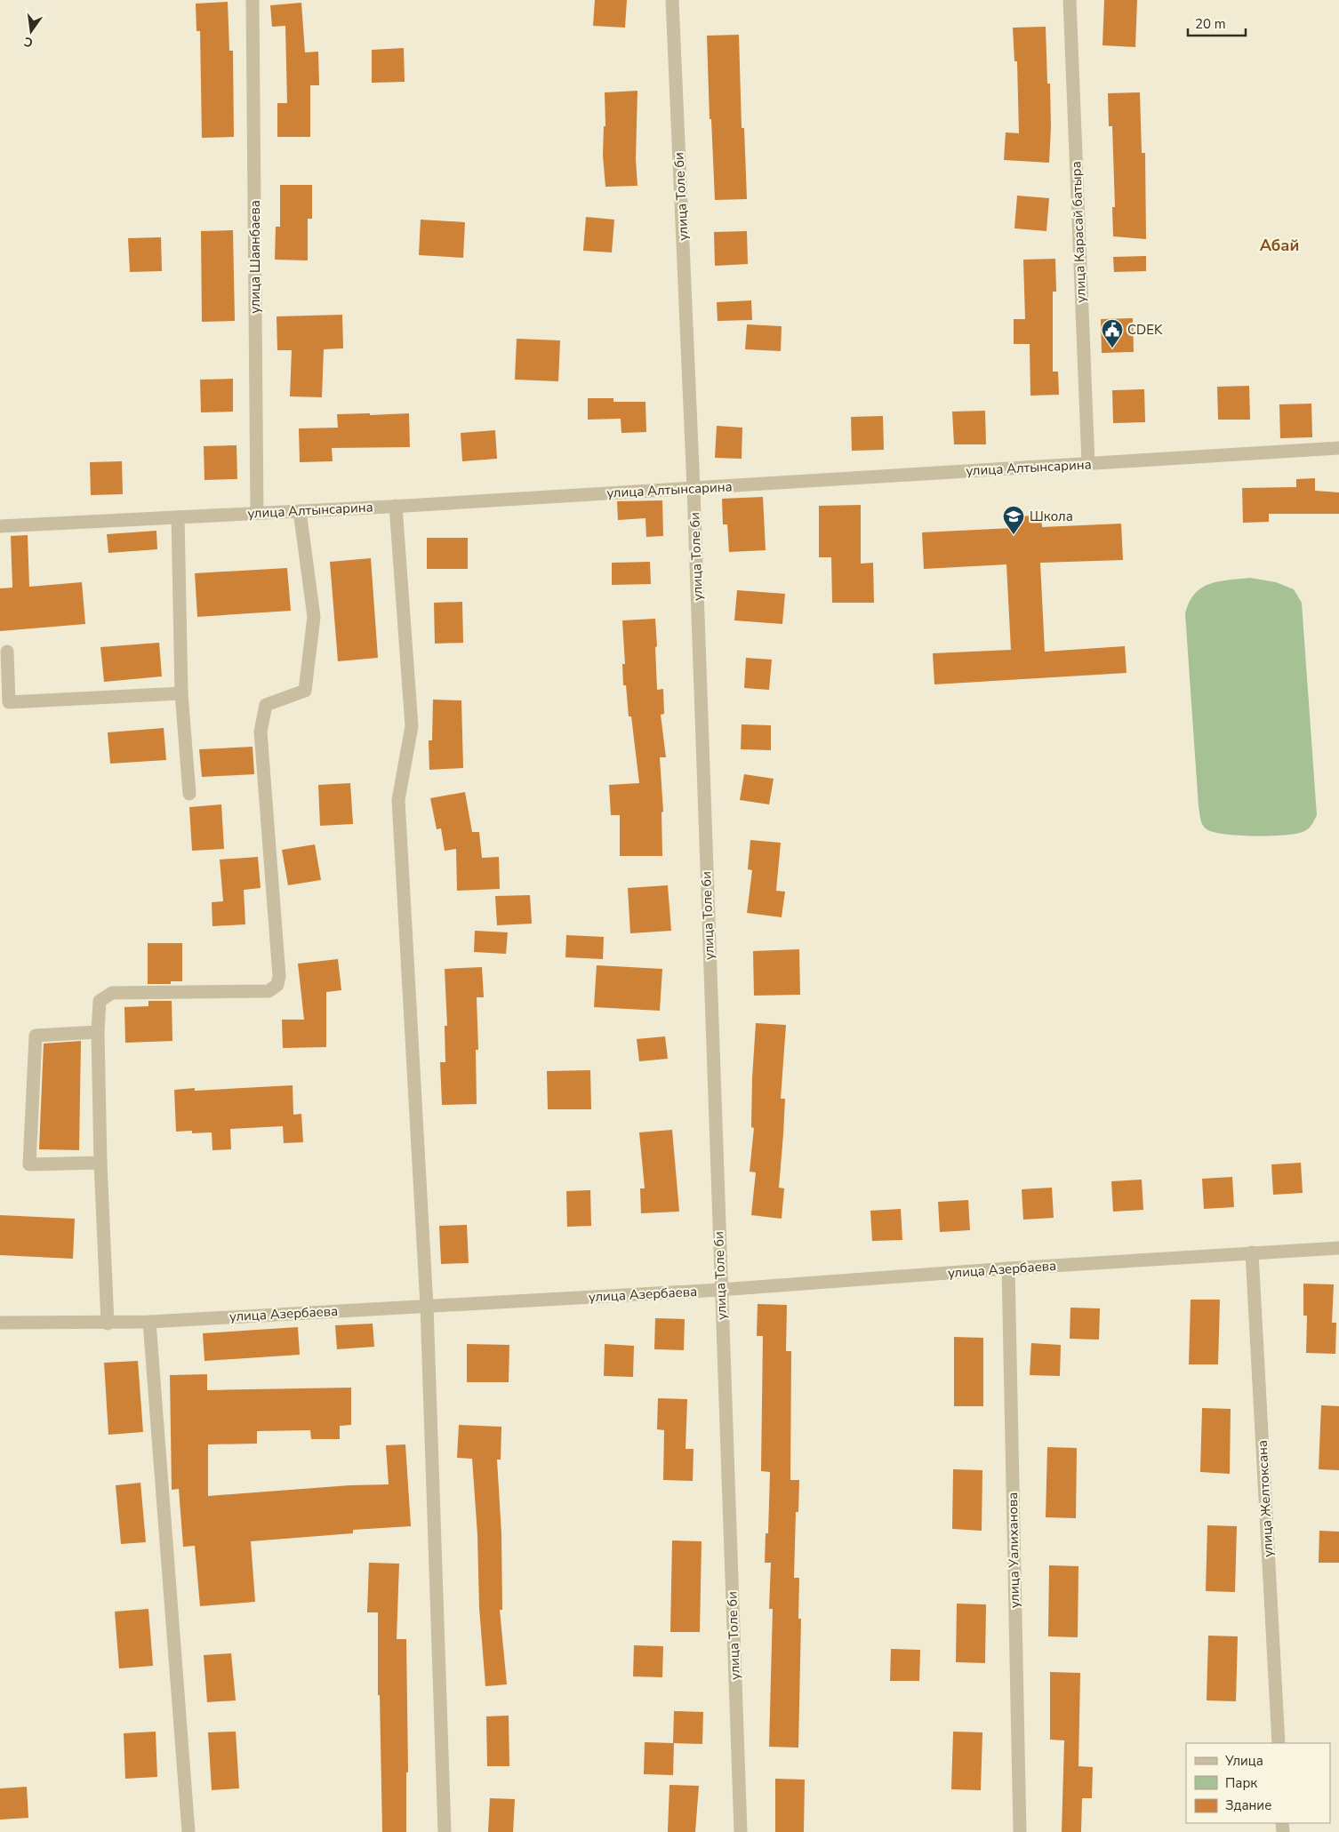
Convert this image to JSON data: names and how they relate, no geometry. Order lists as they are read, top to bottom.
{
  "streets": {
    "street": [
      "улица Толе би",
      "улица Карасай батыра",
      "улица Шаянбаева",
      "улица Алтынсарина",
      "улица Азербаева",
      "улица Желтоксана",
      "улица Уалиханова"
    ]
  },
  "crossings": [
    ["улица Толе би", "улица Алтынсарина"],
    ["улица Толе би", "улица Азербаева"],
    ["улица Карасай батыра", "улица Алтынсарина"],
    ["улица Шаянбаева", "улица Алтынсарина"],
    ["улица Азербаева", "улица Желтоксана"],
    ["улица Азербаева", "улица Уалиханова"]
  ],
  "districts": ["Абай"],
  "places": {
    "public building": ["CDEK"],
    "school or university": ["Школа"]
  },
  "legend": ["Улица", "Парк", "Здание"],
  "scale_bar": "20 m",
  "north": "bottom"
}
